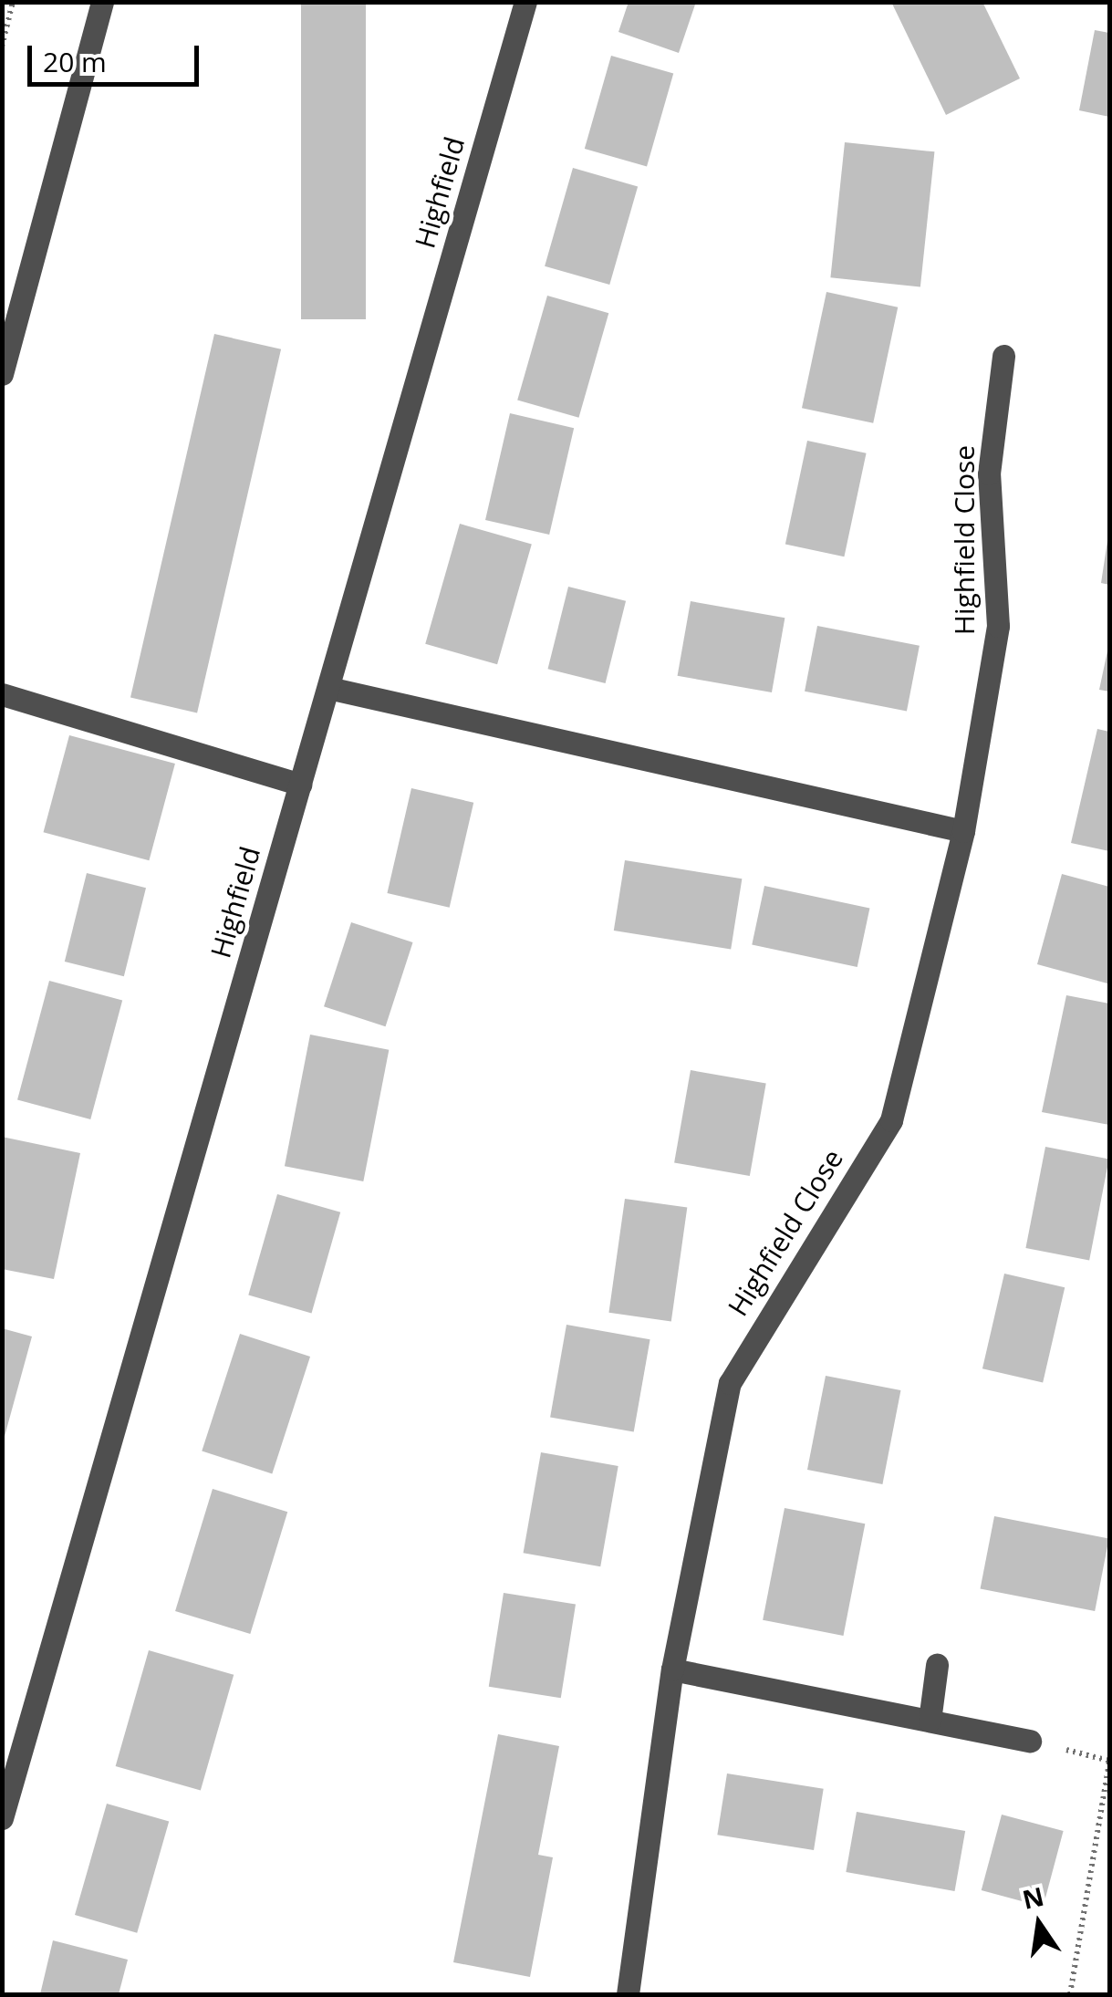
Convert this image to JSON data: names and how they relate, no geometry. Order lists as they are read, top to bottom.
{
  "streets": {
    "street": ["Highfield", "Highfield Close"]
  },
  "scale_bar": "20 m",
  "north": "top"
}
